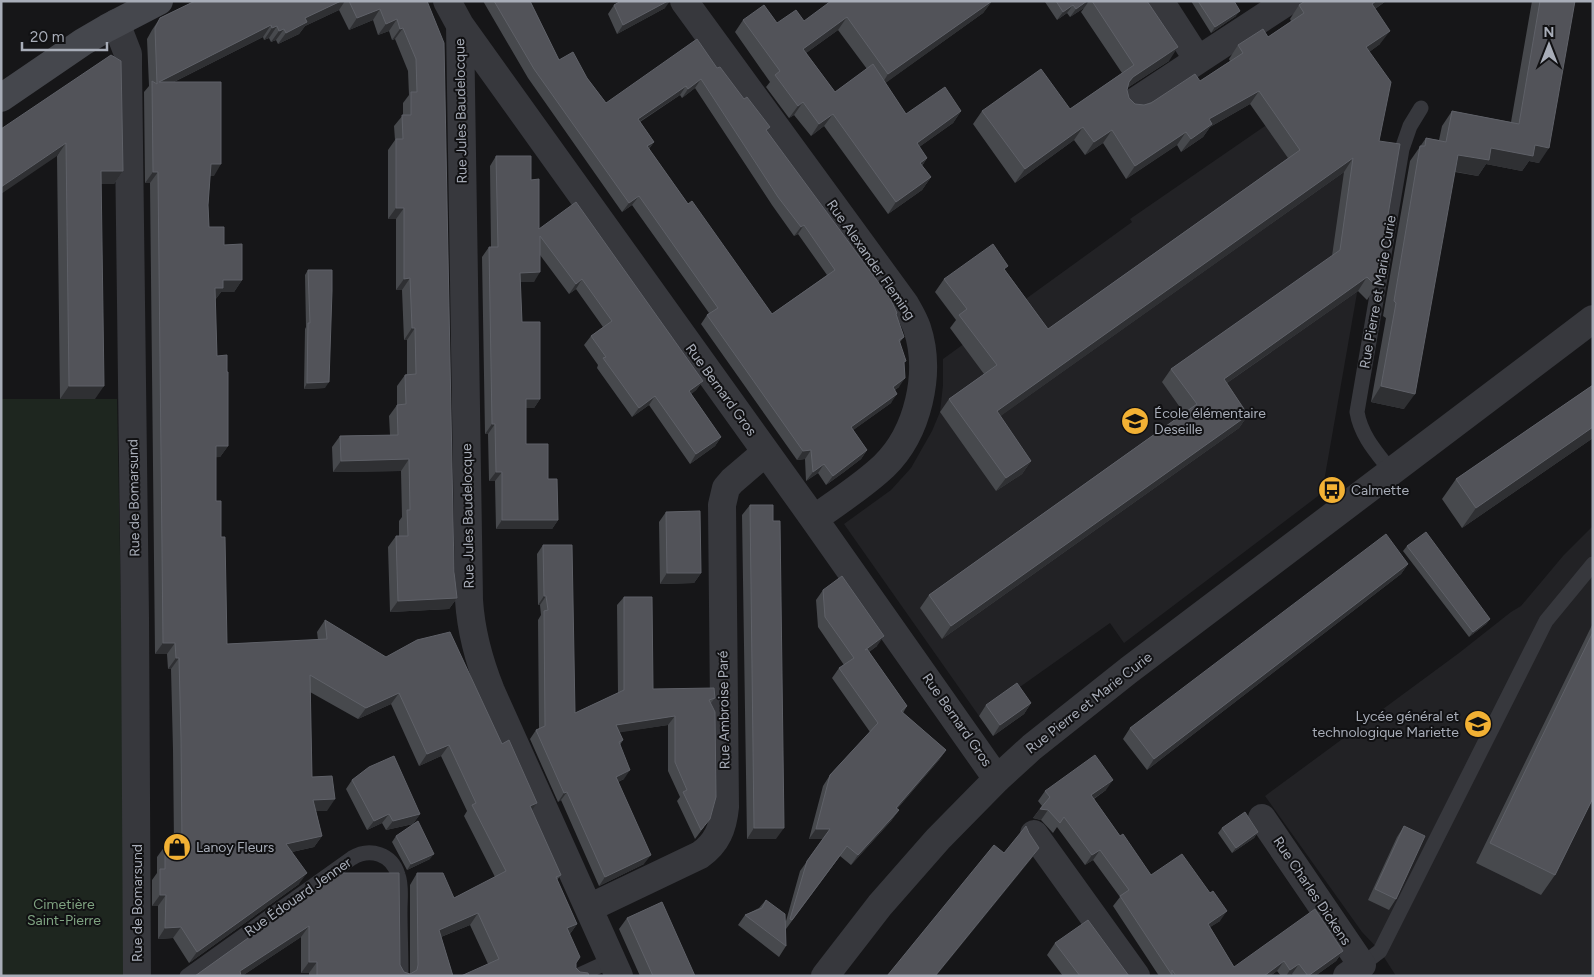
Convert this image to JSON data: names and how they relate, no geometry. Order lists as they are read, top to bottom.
{
  "streets": {
    "street": [
      "Rue Jules Baudelocque",
      "Rue Alexander Fleming",
      "Rue Pierre et Marie Curie",
      "Rue Bernard Gros",
      "Rue de Bomarsund",
      "Rue Ambroise Paré",
      "Rue Charles Dickens"
    ],
    "lane": ["Rue Édouard Jenner"]
  },
  "crossings": [
    ["Rue Jules Baudelocque", "Rue Bernard Gros"],
    ["Rue Jules Baudelocque", "Rue Ambroise Paré"],
    ["Rue Alexander Fleming", "Rue Bernard Gros"],
    ["Rue Pierre et Marie Curie", "Rue Bernard Gros"],
    ["Rue Bernard Gros", "Rue Ambroise Paré"]
  ],
  "parks": ["Cimetière Saint-Pierre"],
  "places": {
    "school or university": ["École élémentaire Deseille", "Lycée général et technologique Mariette"],
    "bus stop": ["Calmette"],
    "shop": ["Lanoy Fleurs"]
  },
  "scale_bar": "20 m",
  "north": "top"
}
